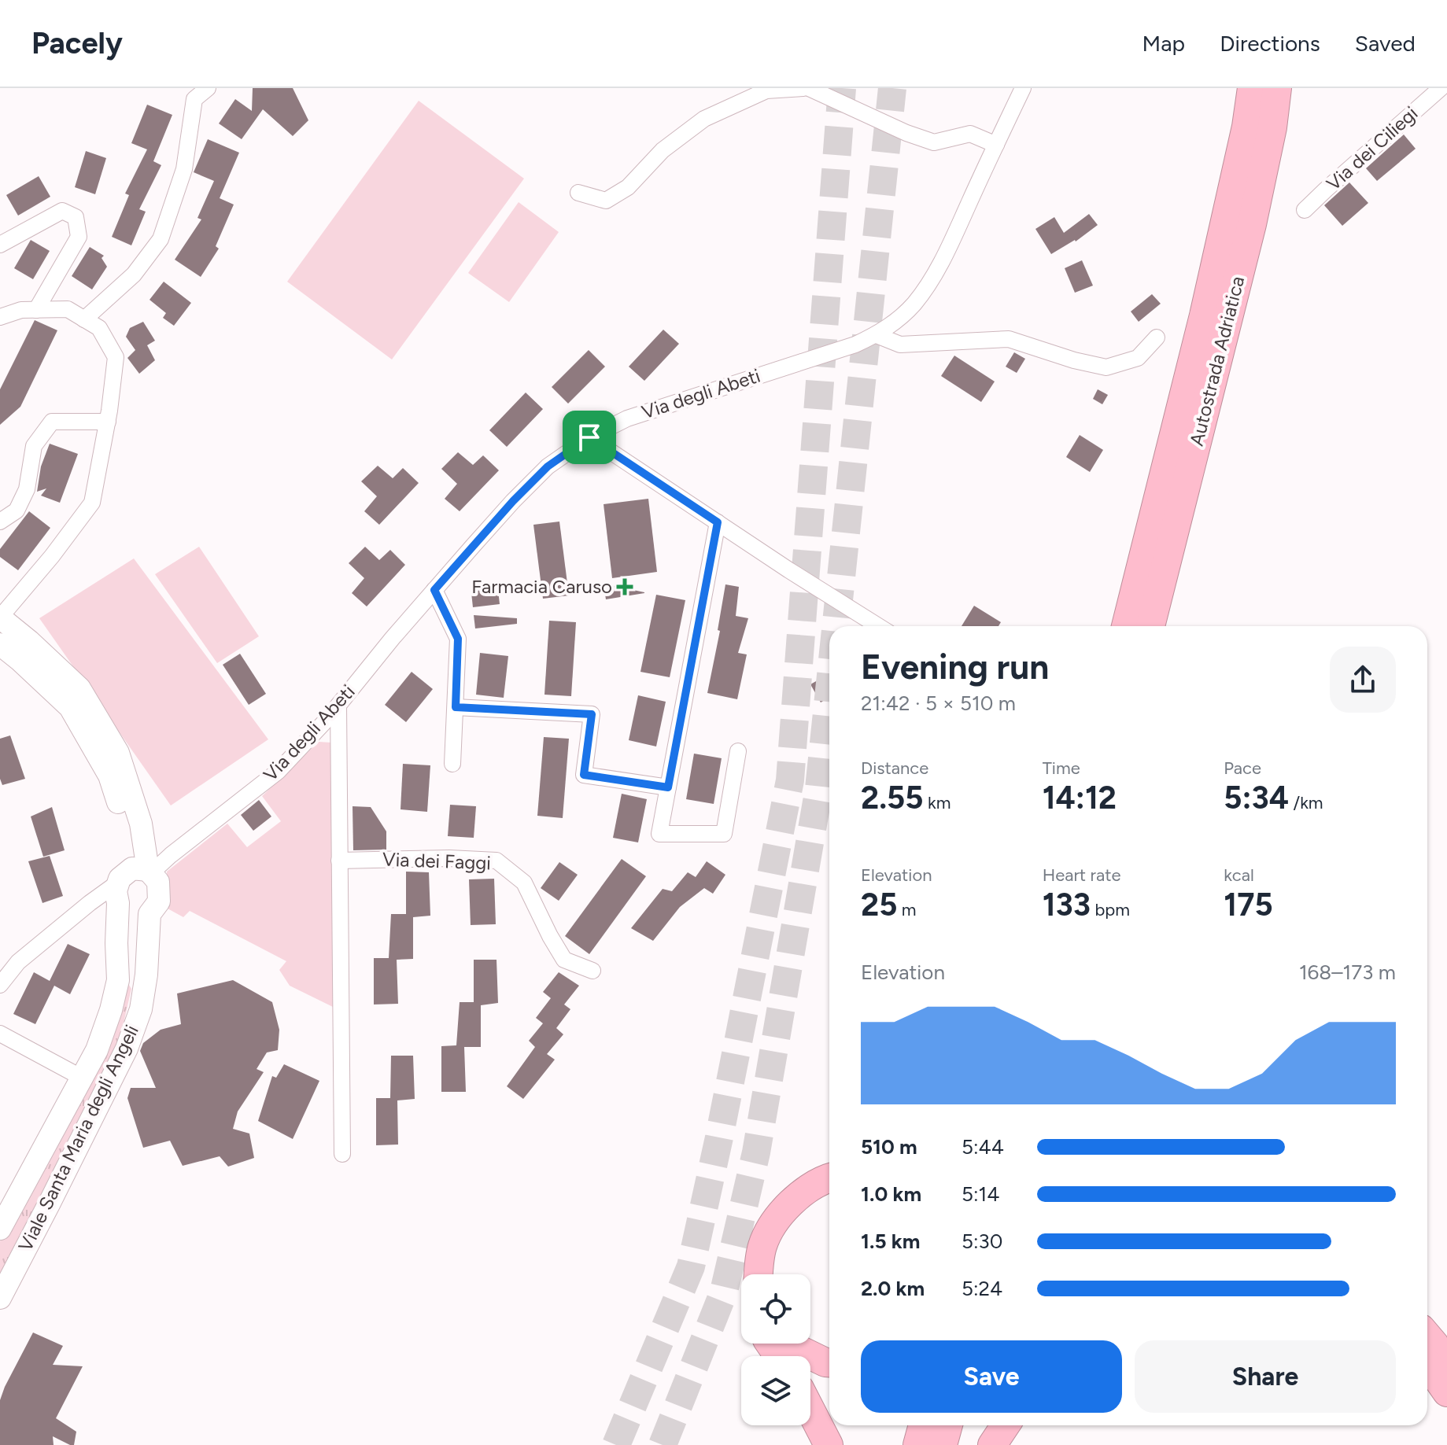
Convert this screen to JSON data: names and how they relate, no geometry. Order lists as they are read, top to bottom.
{
  "streets": {
    "highway": ["Autostrada Adriatica"],
    "street": [
      "Via dei Ciliegi",
      "Via degli Abeti",
      "Via dei Faggi",
      "Viale Santa Maria degli Angeli"
    ]
  },
  "crossings": [
    ["Via degli Abeti", "Viale Santa Maria degli Angeli"]
  ],
  "places": {
    "health": ["Farmacia Caruso"]
  },
  "page": {
    "header": "Pacely",
    "nav": ["Map", "Directions", "Saved"],
    "heading": ["Evening run", "21:42 · 5 × 510 m"],
    "stats": [
      ["Distance", "2.55 km"],
      ["Time", "14:12"],
      ["Pace", "5:34 /km"],
      ["Elevation", "25 m"],
      ["Heart rate", "133 bpm"],
      ["kcal", "175"]
    ],
    "chart": ["Elevation", "168–173 m"],
    "list": [
      {
        "name": "510 m",
        "note": "5:44"
      },
      {
        "name": "1.0 km",
        "note": "5:14"
      },
      {
        "name": "1.5 km",
        "note": "5:30"
      },
      {
        "name": "2.0 km",
        "note": "5:24"
      }
    ],
    "buttons": ["Save", "Share"]
  }
}
